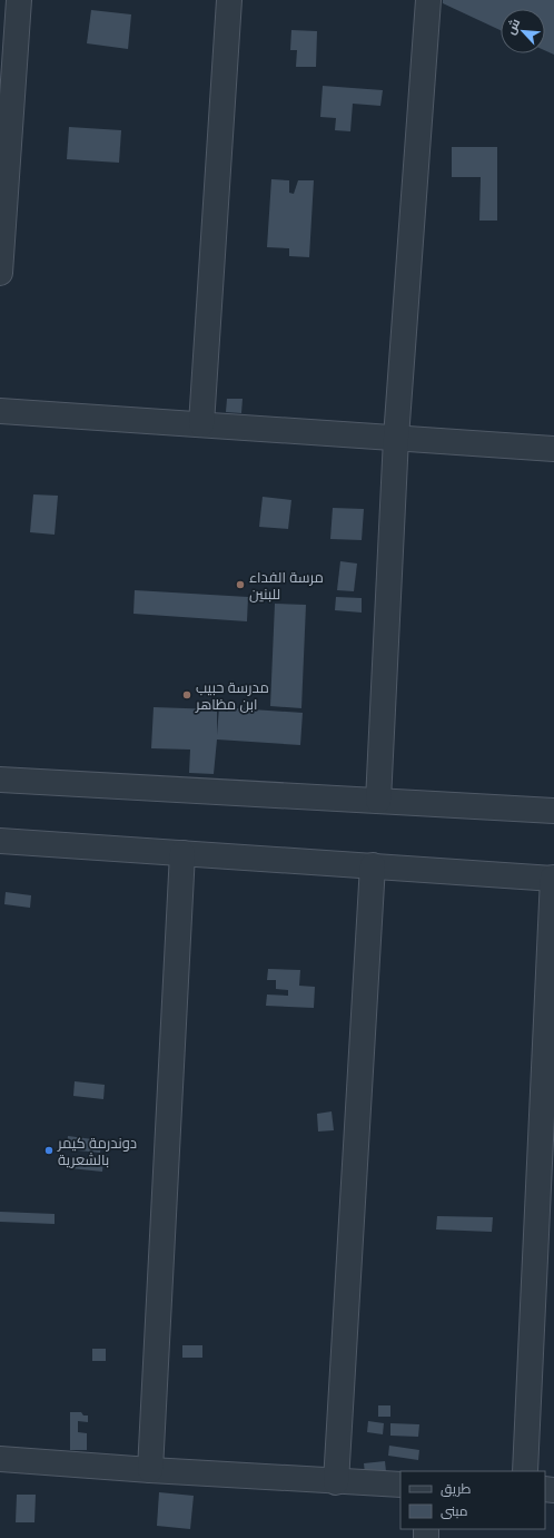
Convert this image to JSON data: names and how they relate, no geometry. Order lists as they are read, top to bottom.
{
  "places": ["مرسة الفداء للبنين", "مدرسة حبيب ابن مظاهر", "دوندرمة كيمر بالشعرية"],
  "legend": ["طريق", "مبنى"],
  "north": "top left"
}
